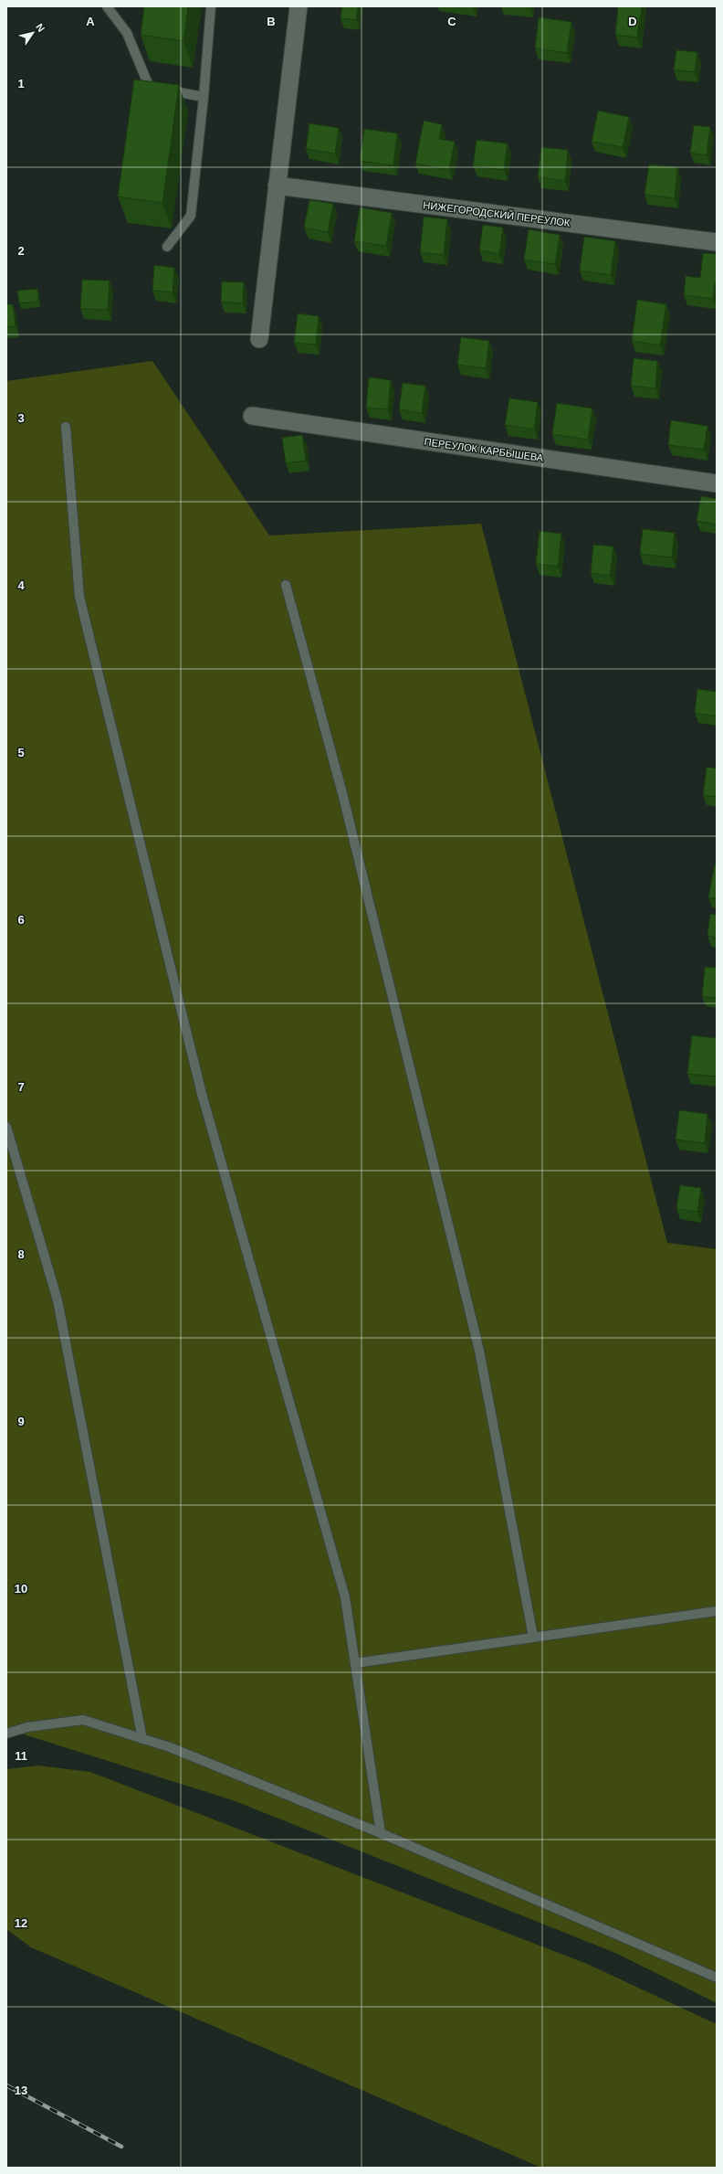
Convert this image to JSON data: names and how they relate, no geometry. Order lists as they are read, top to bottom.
{
  "streets": {
    "street": ["НИЖЕГОРОДСКИЙ ПЕРЕУЛОК", "ПЕРЕУЛОК КАРБЫШЕВА"]
  },
  "north": "top right",
  "grid": {
    "columns": [
      "A",
      "B",
      "C",
      "D"
    ],
    "rows": [
      "1",
      "2",
      "3",
      "4",
      "5",
      "6",
      "7",
      "8",
      "9",
      "10",
      "11",
      "12",
      "13"
    ]
  }
}
